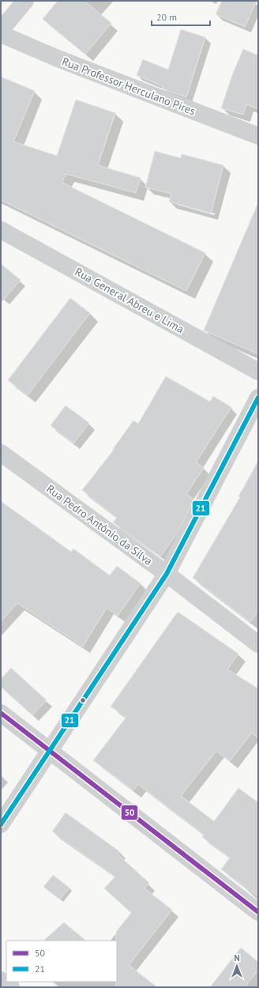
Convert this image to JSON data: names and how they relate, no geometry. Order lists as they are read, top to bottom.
{
  "streets": {
    "street": ["Rua Professor Herculano Pires", "Rua General Abreu e Lima", "Rua Pedro Antônio da Silva"]
  },
  "lines": ["transit line 21", "transit line 50"],
  "legend": ["50", "21"],
  "scale_bar": "20 m",
  "north": "top"
}
